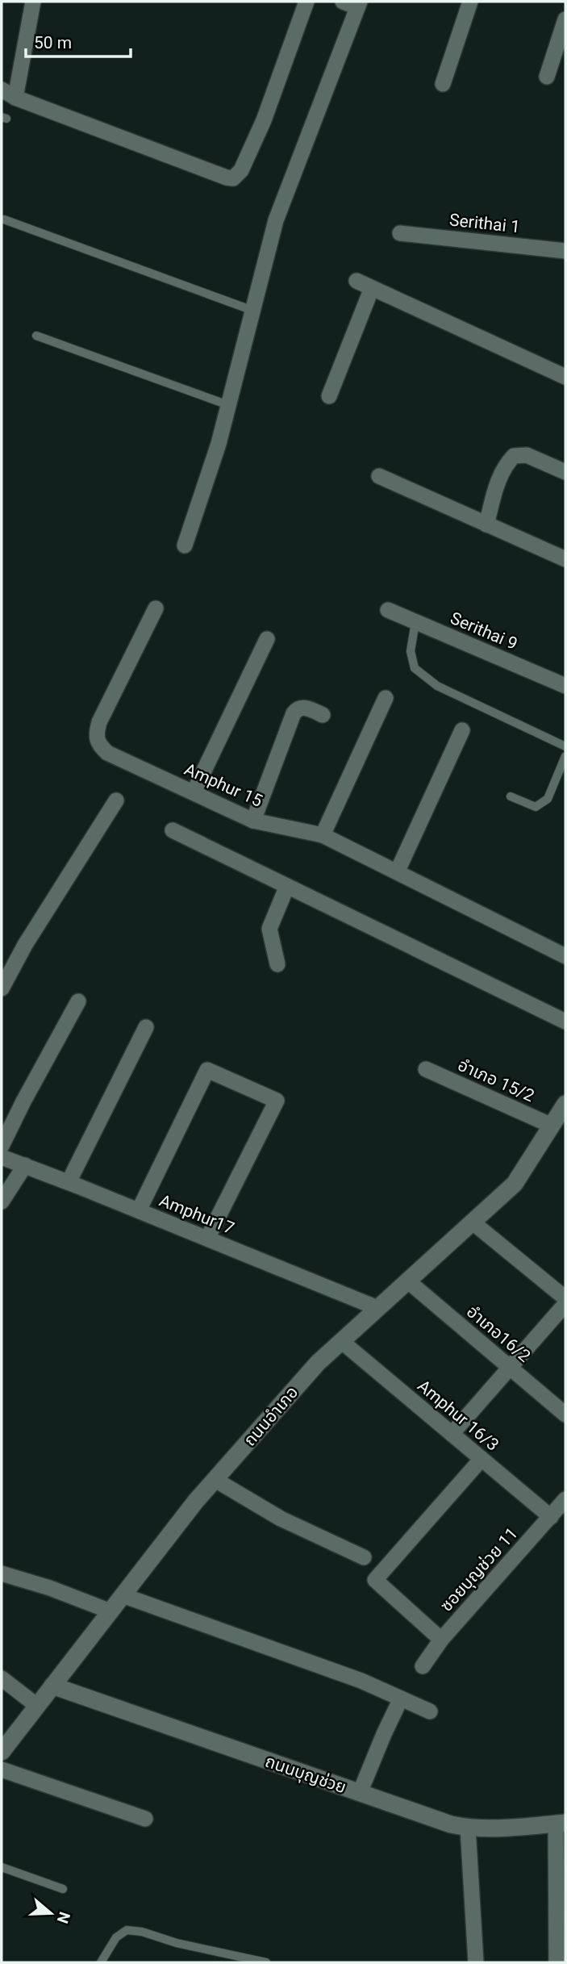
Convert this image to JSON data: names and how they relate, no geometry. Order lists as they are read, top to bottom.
{
  "streets": {
    "street": [
      "Serithai 1",
      "Serithai 9",
      "Amphur 15",
      "อำเภอ 15/2",
      "Amphur17",
      "อำเภอ16/2",
      "Amphur 16/3",
      "ถนนอำเภอ",
      "ซอยบุญช่วย 11",
      "ถนนบุญช่วย"
    ]
  },
  "crossings": [
    ["อำเภอ 15/2", "ถนนอำเภอ"],
    ["Amphur17", "ถนนอำเภอ"],
    ["อำเภอ16/2", "ถนนอำเภอ"],
    ["Amphur 16/3", "ถนนอำเภอ"],
    ["Amphur 16/3", "ซอยบุญช่วย 11"],
    ["ถนนอำเภอ", "ถนนบุญช่วย"]
  ],
  "scale_bar": "50 m",
  "north": "right"
}
